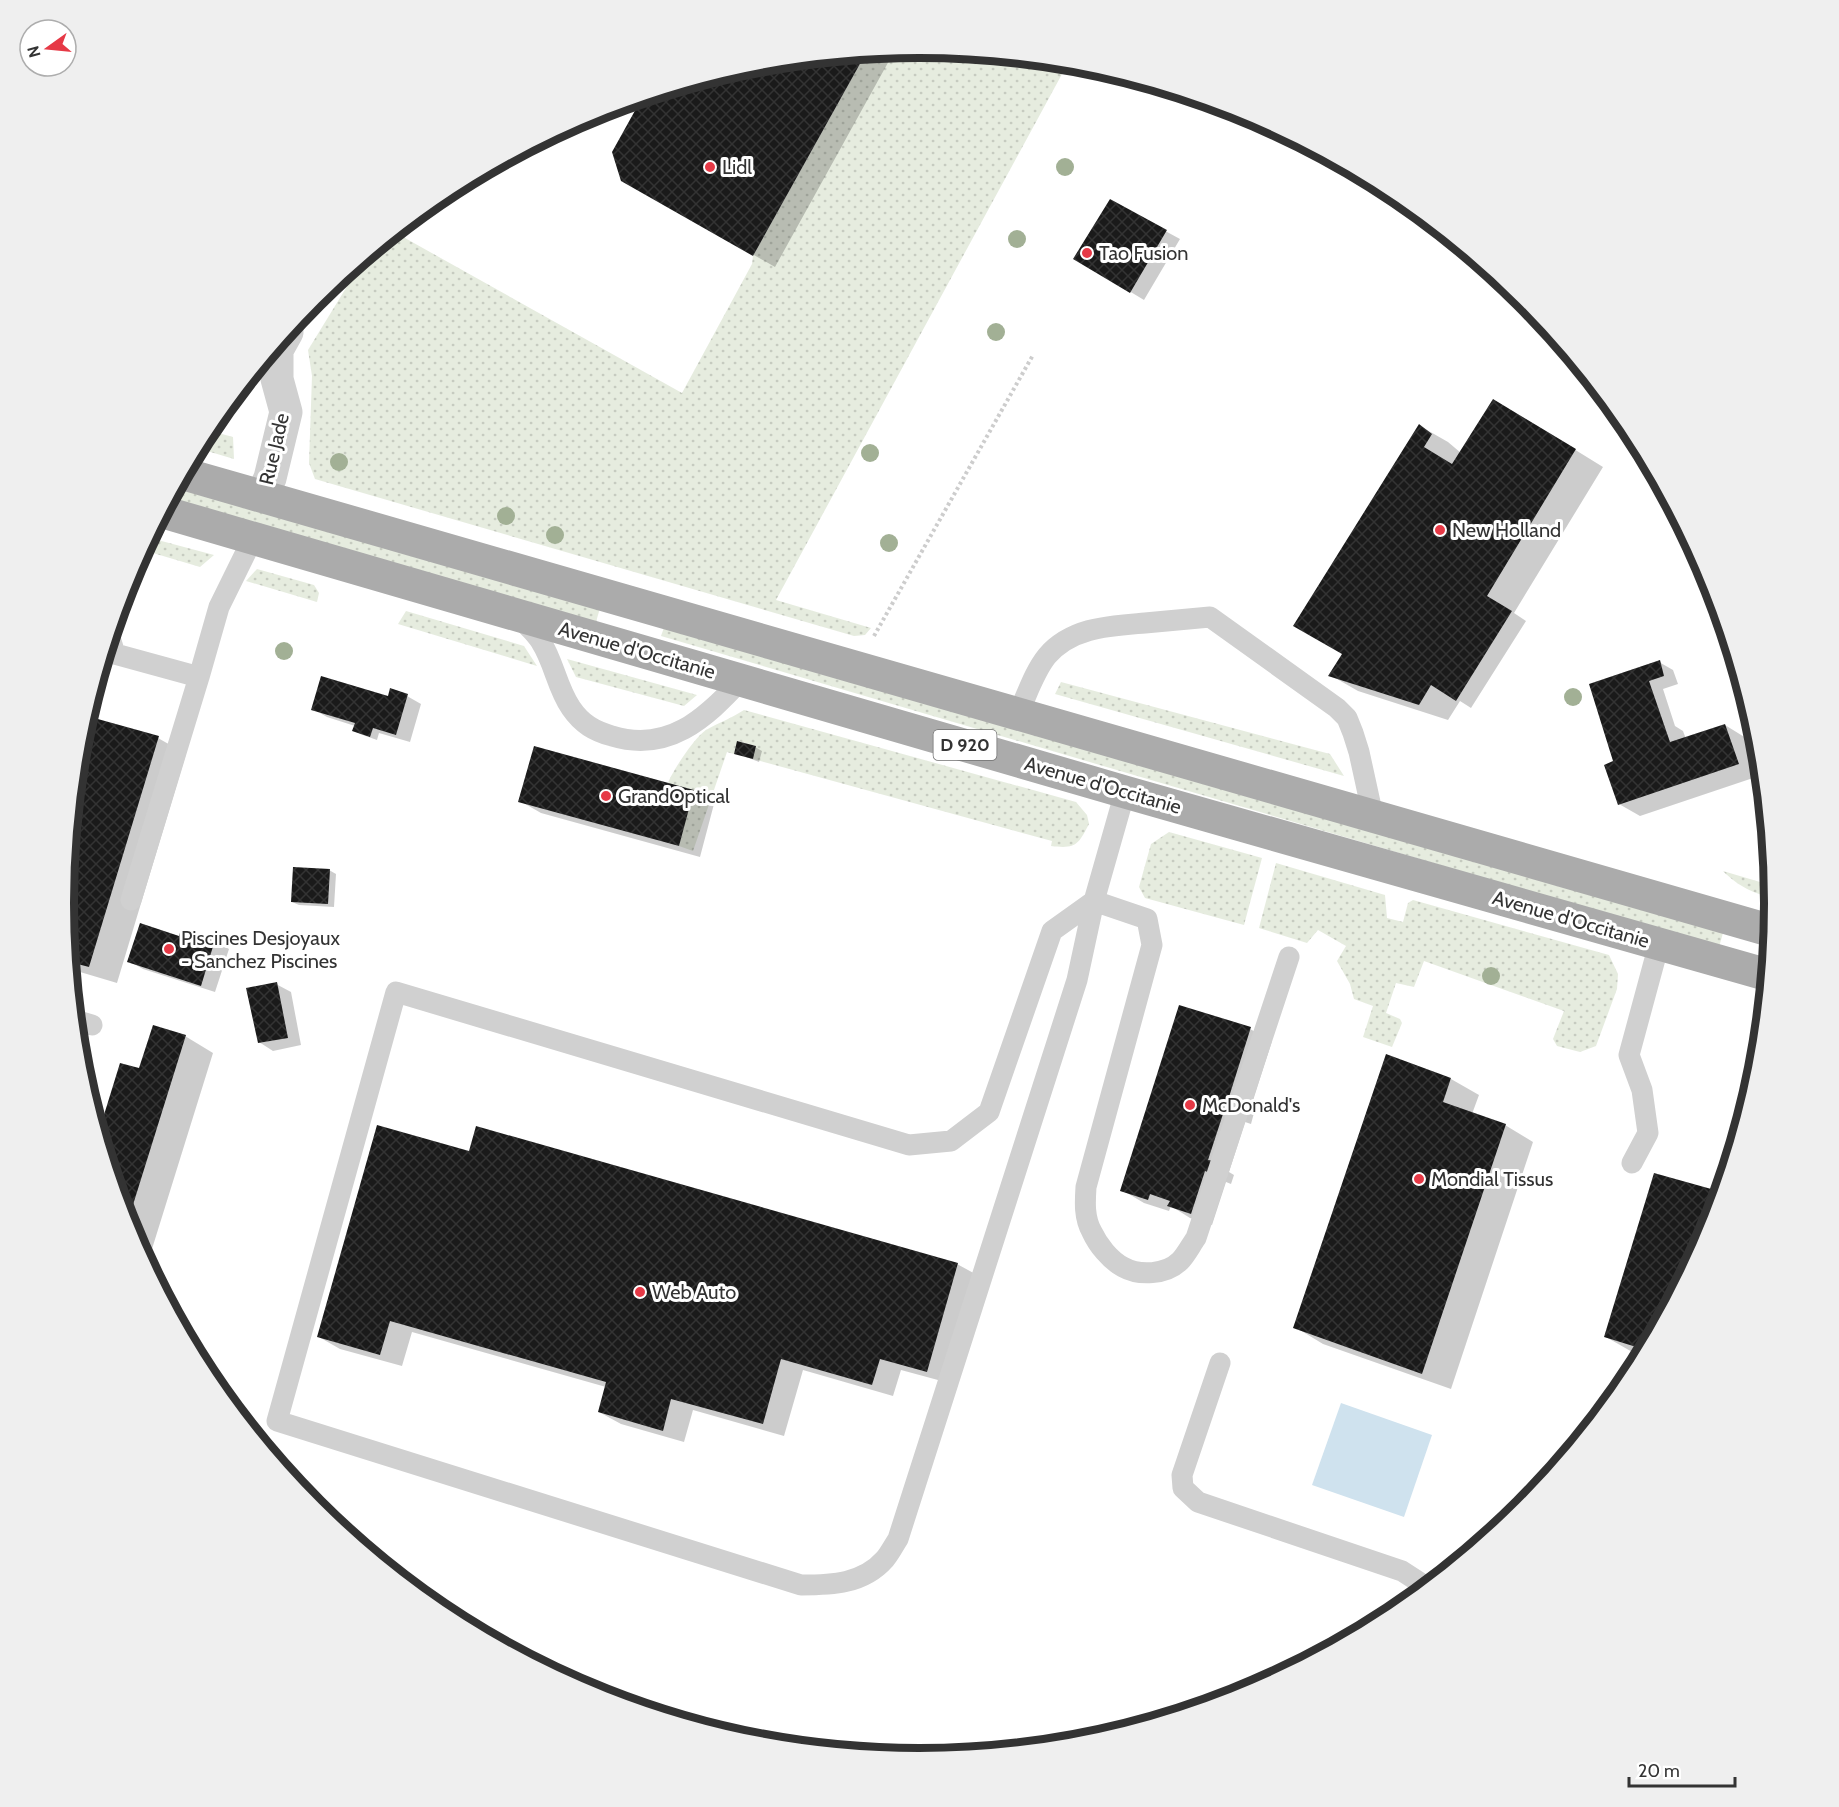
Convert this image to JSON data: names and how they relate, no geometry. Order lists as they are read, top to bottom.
{
  "streets": {
    "main road": ["Avenue d'Occitanie", "D 920"],
    "street": ["Rue Jade"]
  },
  "crossings": [
    ["Rue Jade", "D 920"]
  ],
  "places": [
    "Lidl",
    "Tao Fusion",
    "New Holland",
    "GrandOptical",
    "Piscines Desjoyaux - Sanchez Piscines",
    "McDonald's",
    "Mondial Tissus",
    "Web Auto"
  ],
  "scale_bar": "20 m",
  "north": "left"
}
